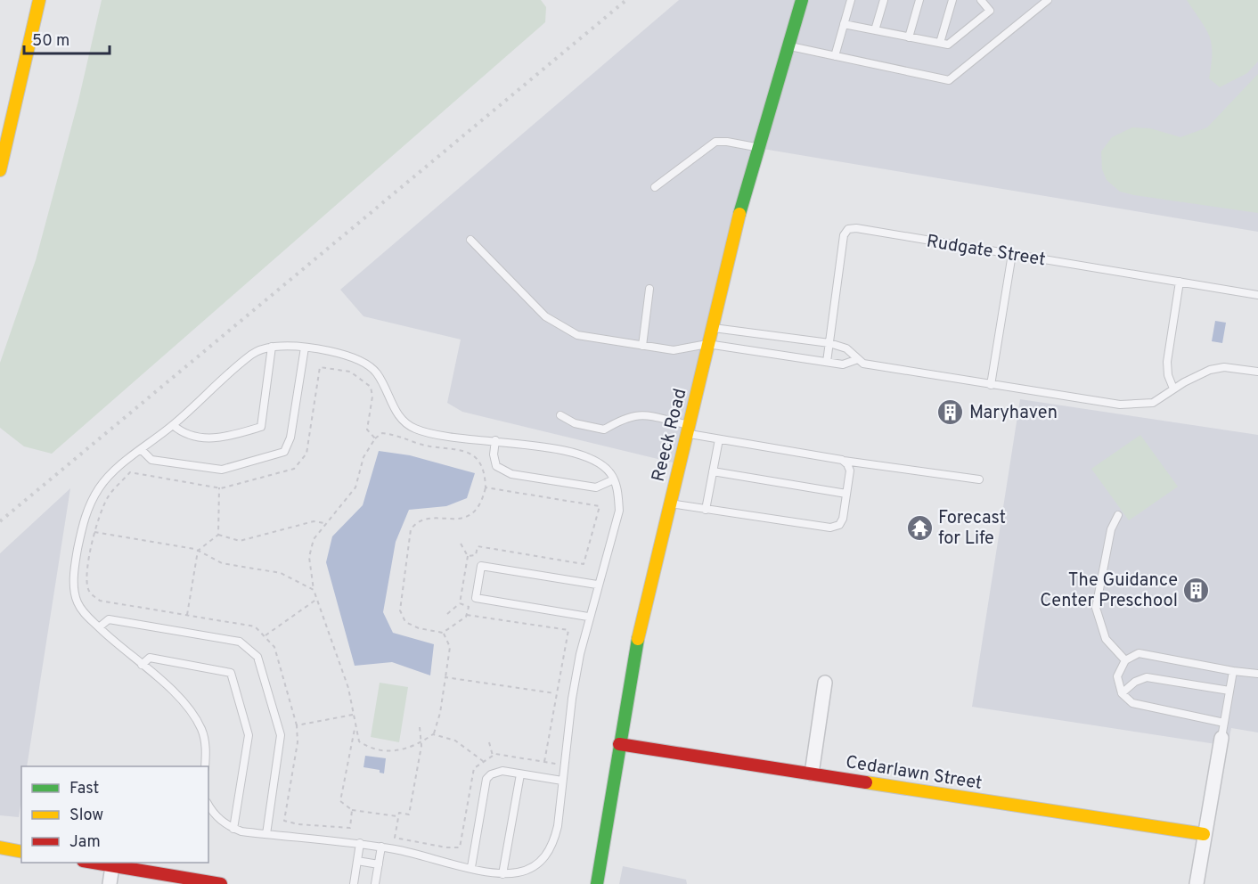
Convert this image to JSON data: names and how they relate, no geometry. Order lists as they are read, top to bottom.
{
  "streets": {
    "main road": ["Reeck Road", "Cedarlawn Street"],
    "lane": ["Rudgate Street"]
  },
  "crossings": [
    ["Reeck Road", "Cedarlawn Street"]
  ],
  "places": {
    "building": ["Maryhaven", "The Guidance Center Preschool"],
    "temple": ["Forecast for Life"]
  },
  "legend": ["Fast", "Slow", "Jam"],
  "scale_bar": "50 m"
}
